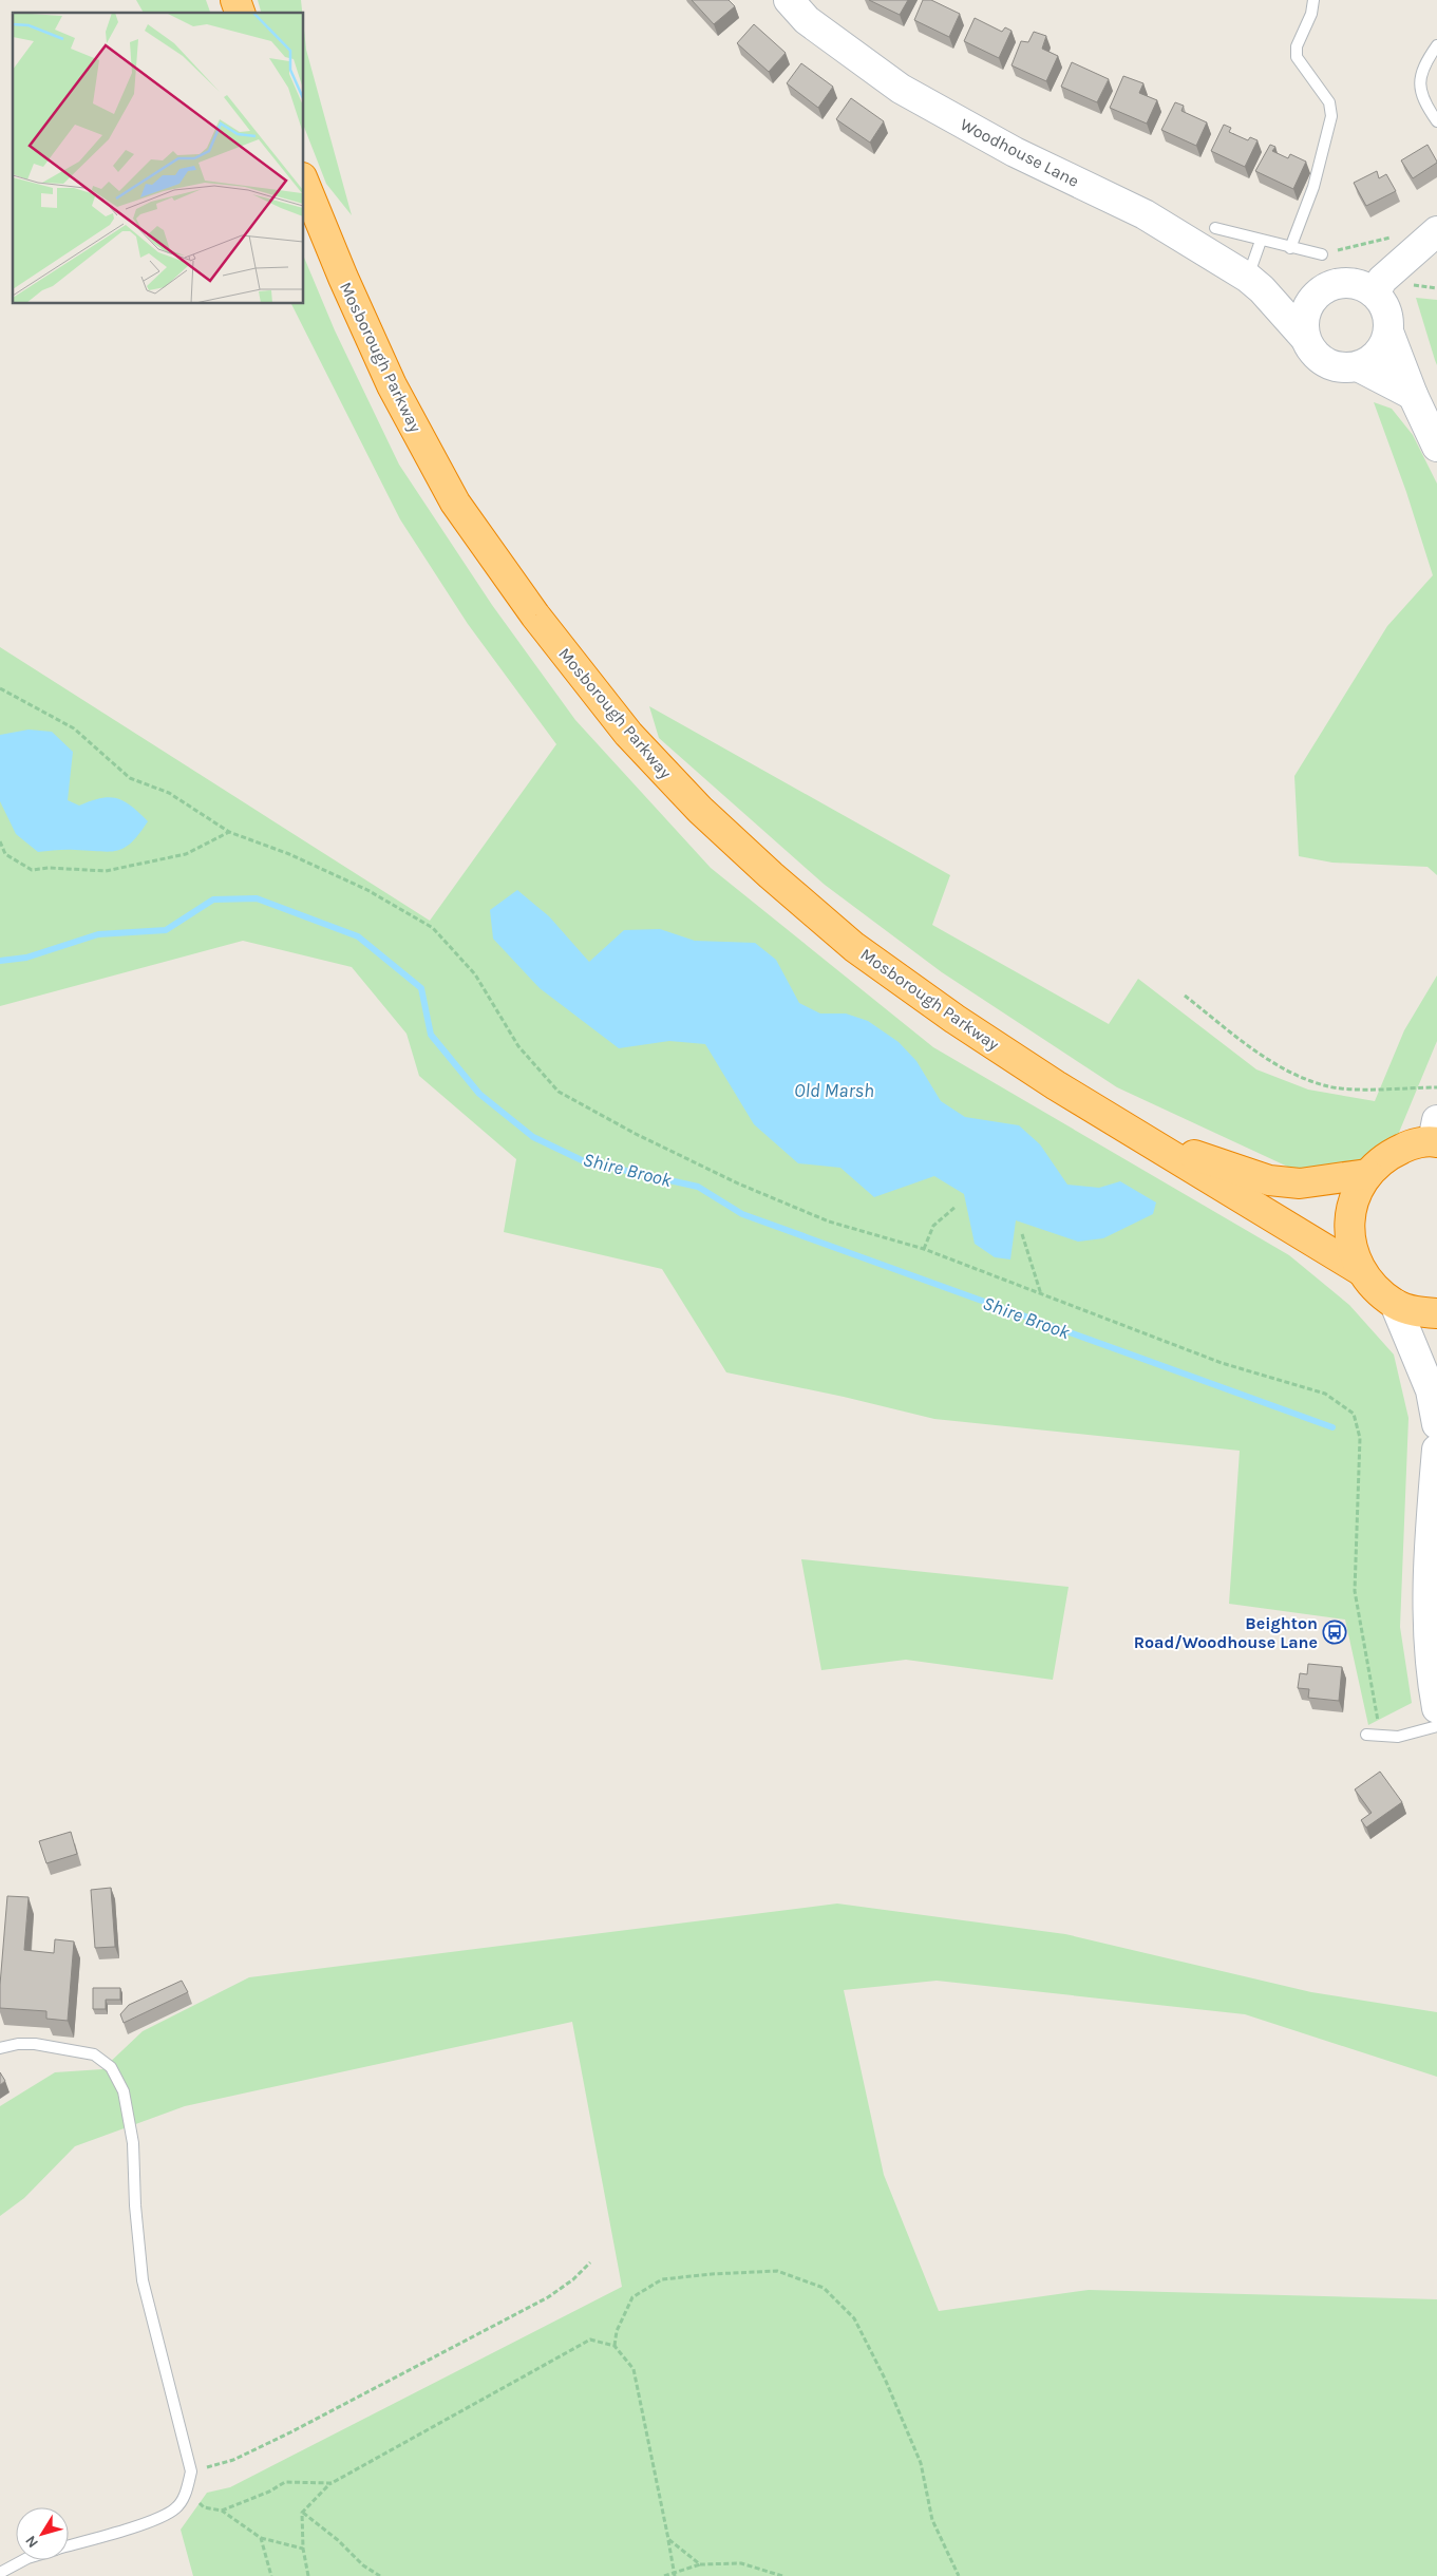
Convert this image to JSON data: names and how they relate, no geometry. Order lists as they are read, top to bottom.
{
  "streets": {
    "highway": ["Mosborough Parkway"],
    "street": ["Woodhouse Lane"]
  },
  "water": ["Old Marsh", "Shire Brook"],
  "places": {
    "bus stop": ["Beighton Road/Woodhouse Lane"]
  },
  "north": "bottom left"
}
